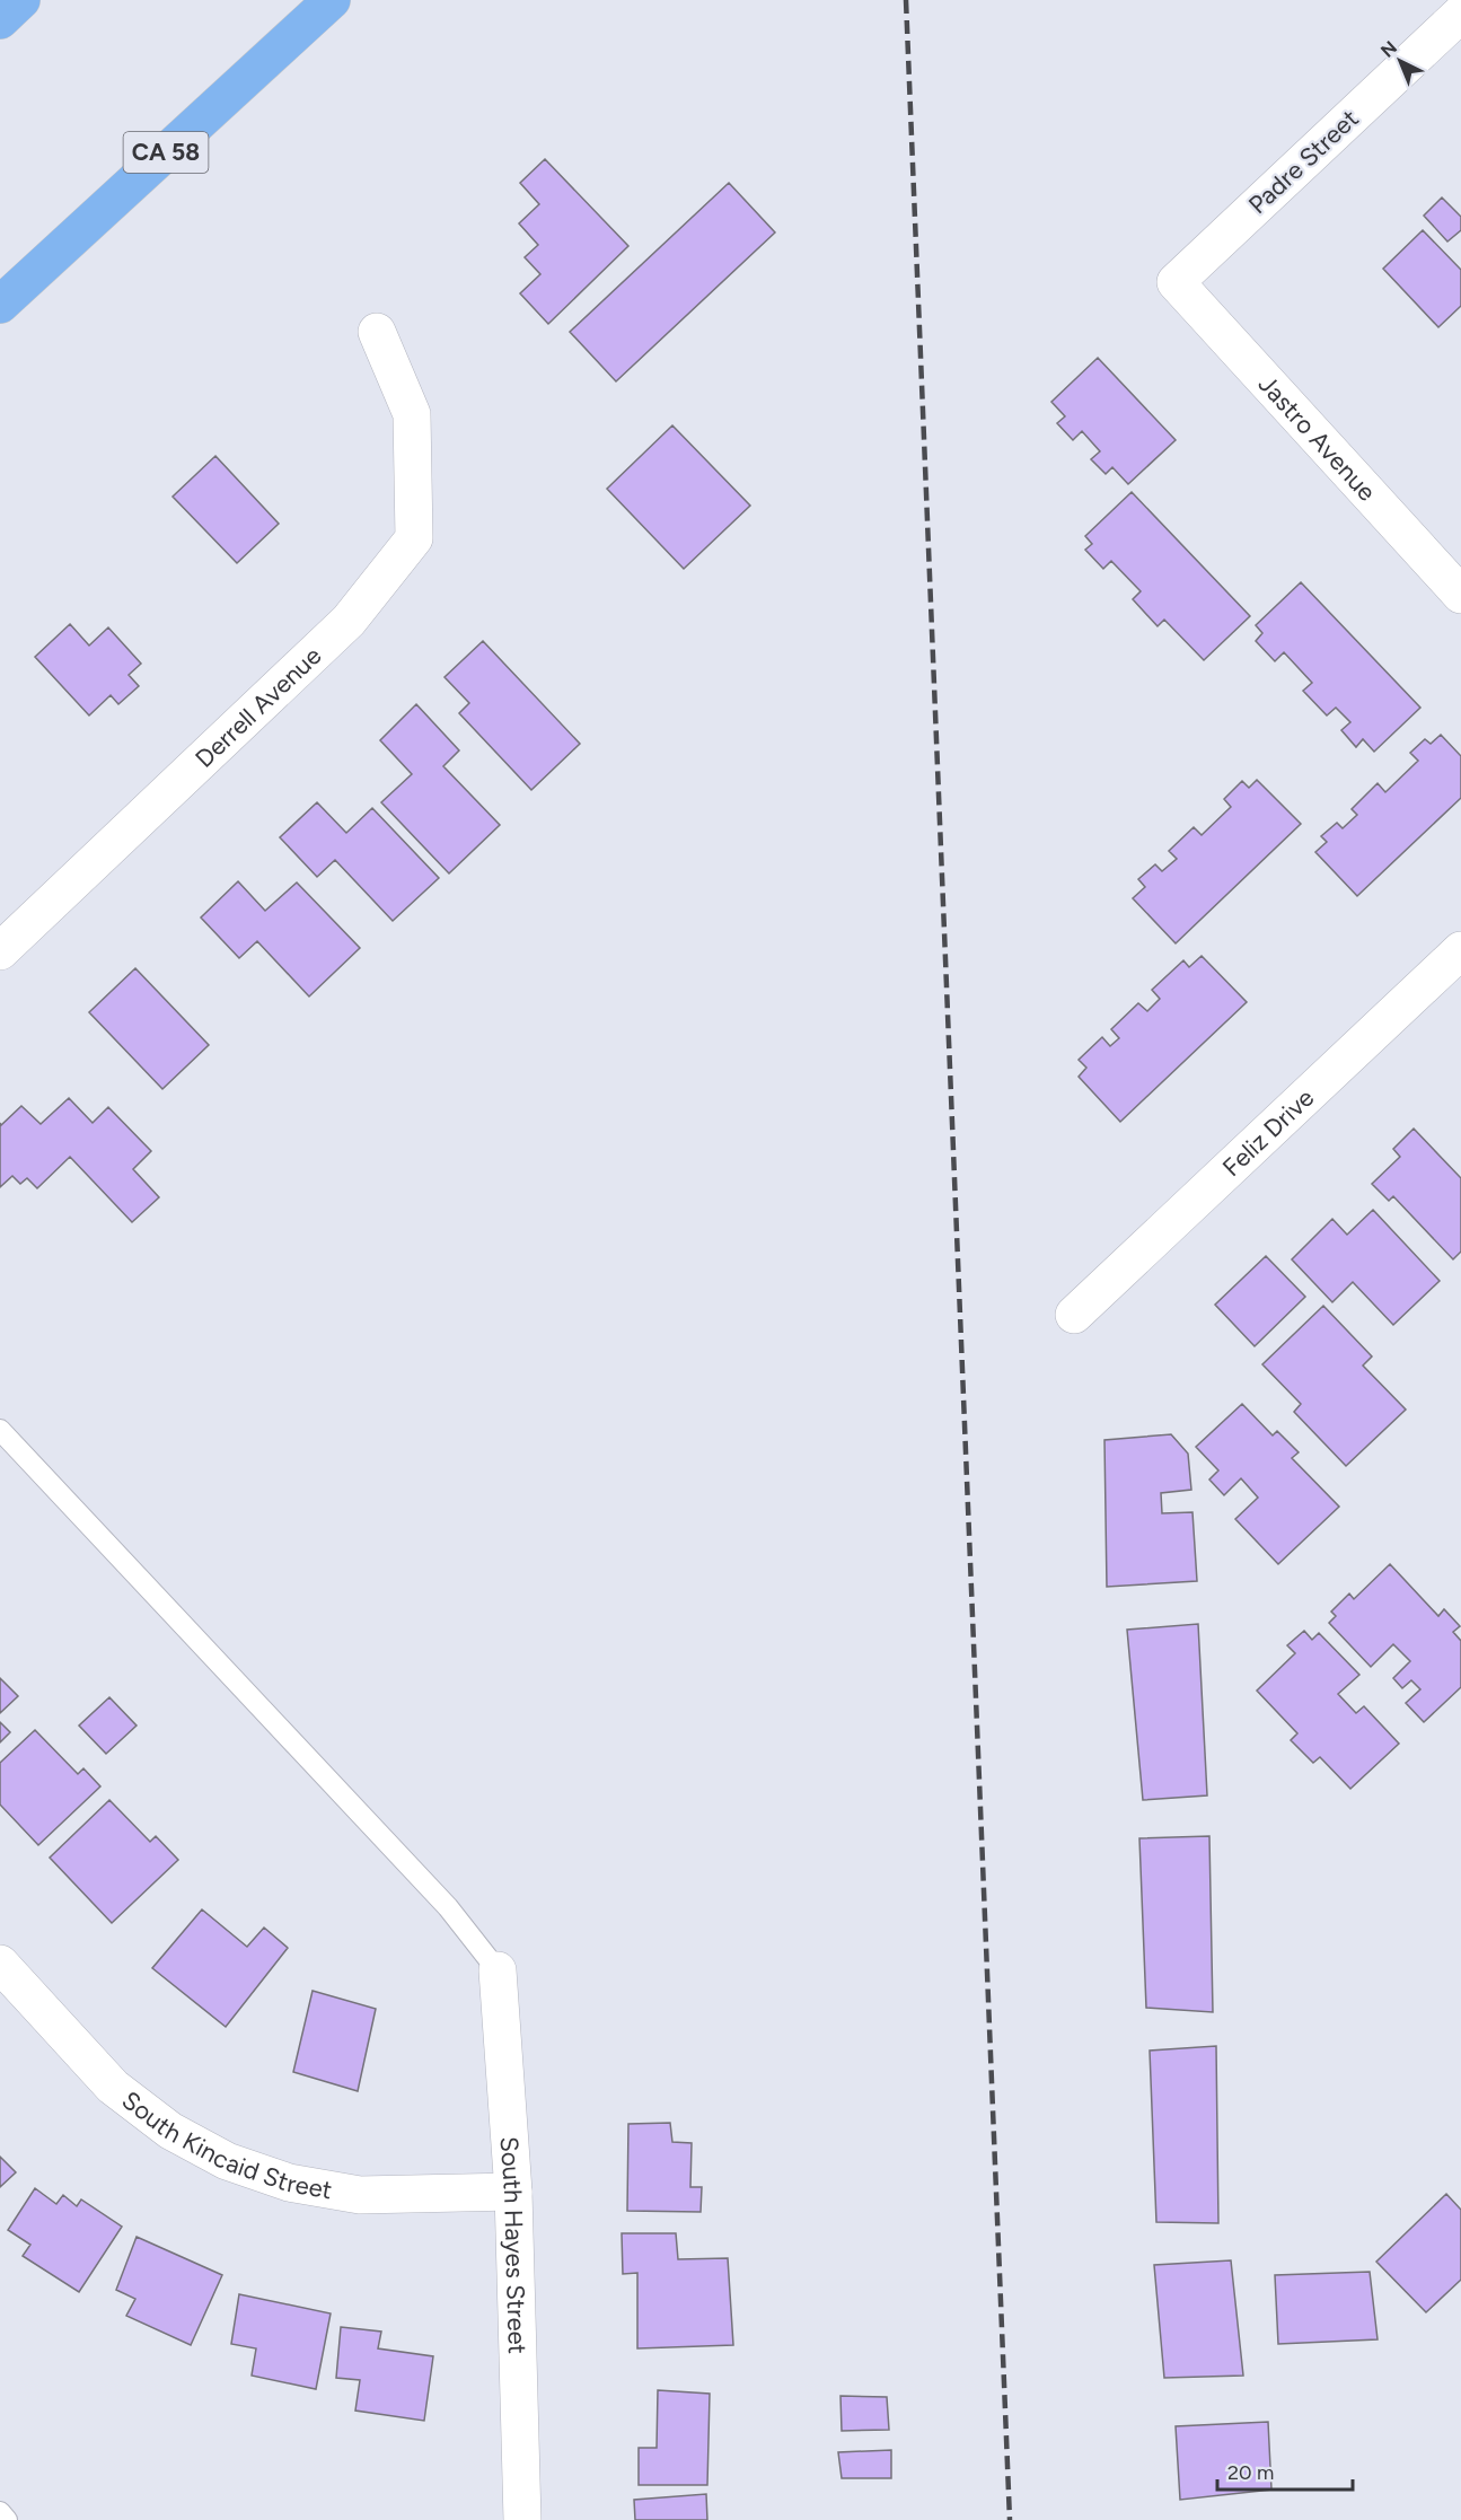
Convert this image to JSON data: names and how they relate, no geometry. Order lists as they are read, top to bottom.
{
  "streets": {
    "highway": ["CA 58"],
    "street": [
      "Padre Street",
      "Jastro Avenue",
      "Derrell Avenue",
      "Feliz Drive",
      "South Kincaid Street",
      "South Hayes Street"
    ]
  },
  "crossings": [
    ["Padre Street", "Jastro Avenue"],
    ["South Kincaid Street", "South Hayes Street"]
  ],
  "scale_bar": "20 m",
  "north": "top left"
}
